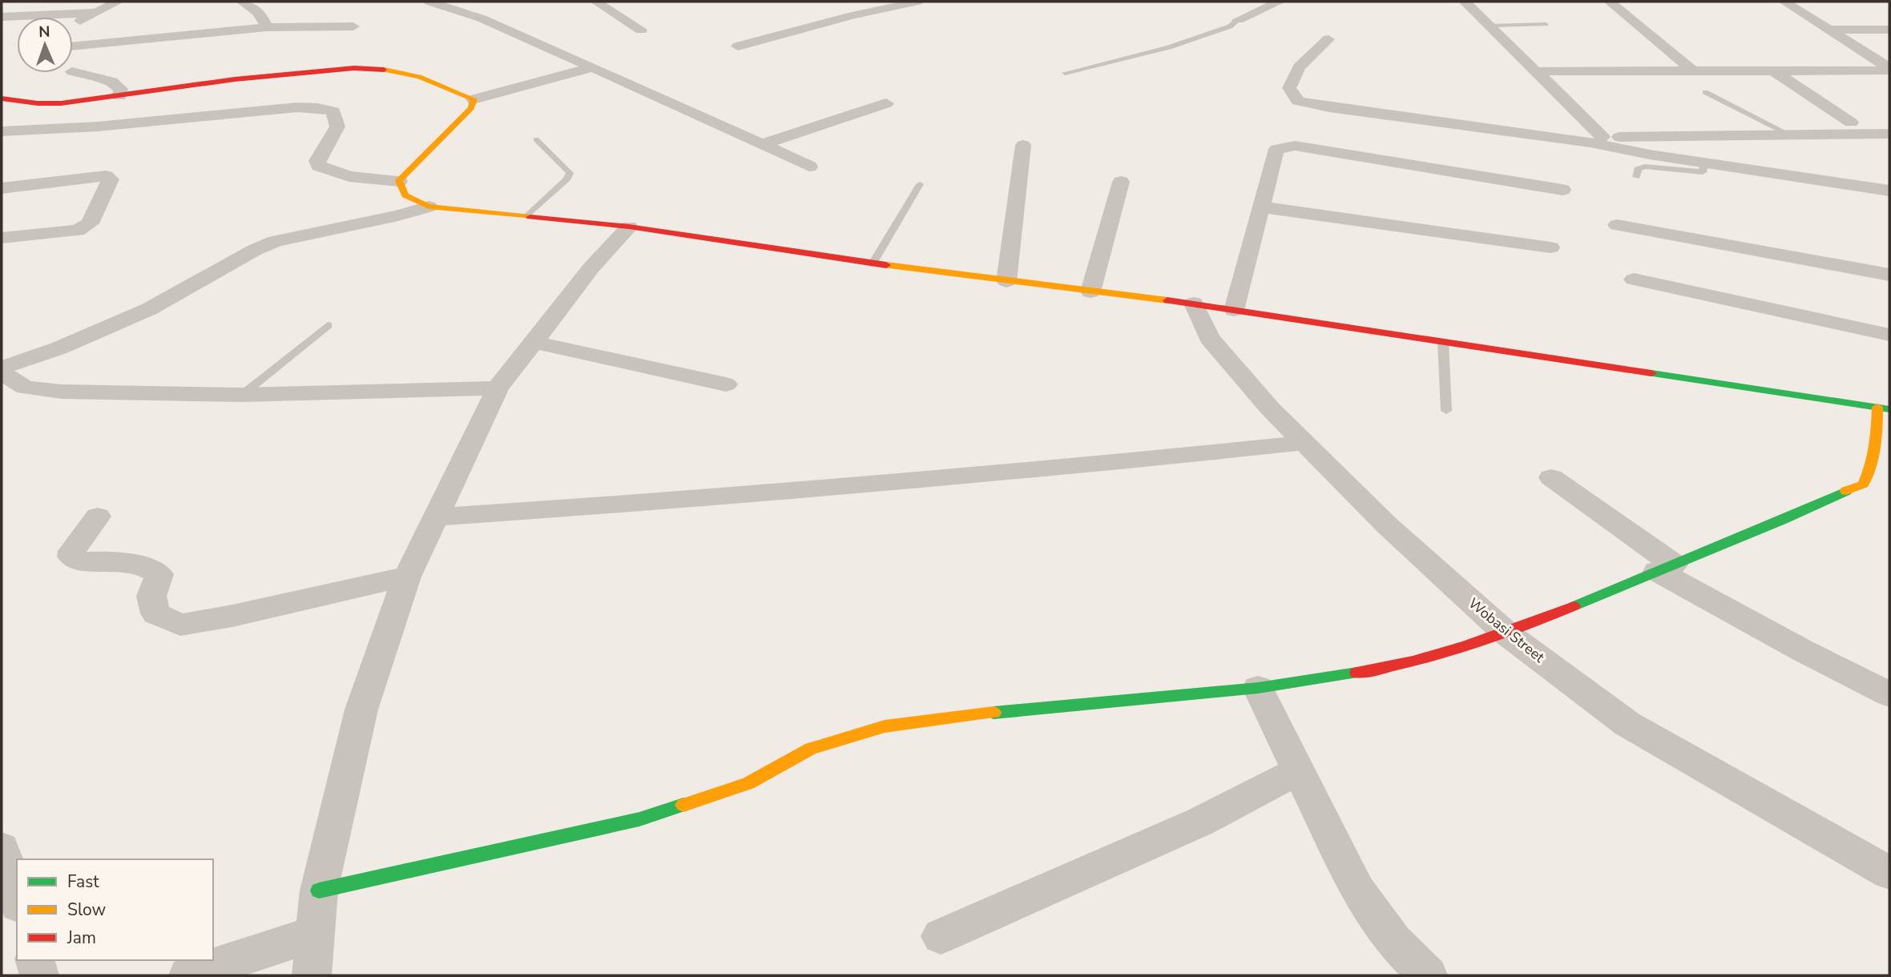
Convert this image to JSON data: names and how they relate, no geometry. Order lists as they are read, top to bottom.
{
  "streets": {
    "street": ["Wobasi Street"]
  },
  "legend": ["Fast", "Slow", "Jam"],
  "north": "top"
}
